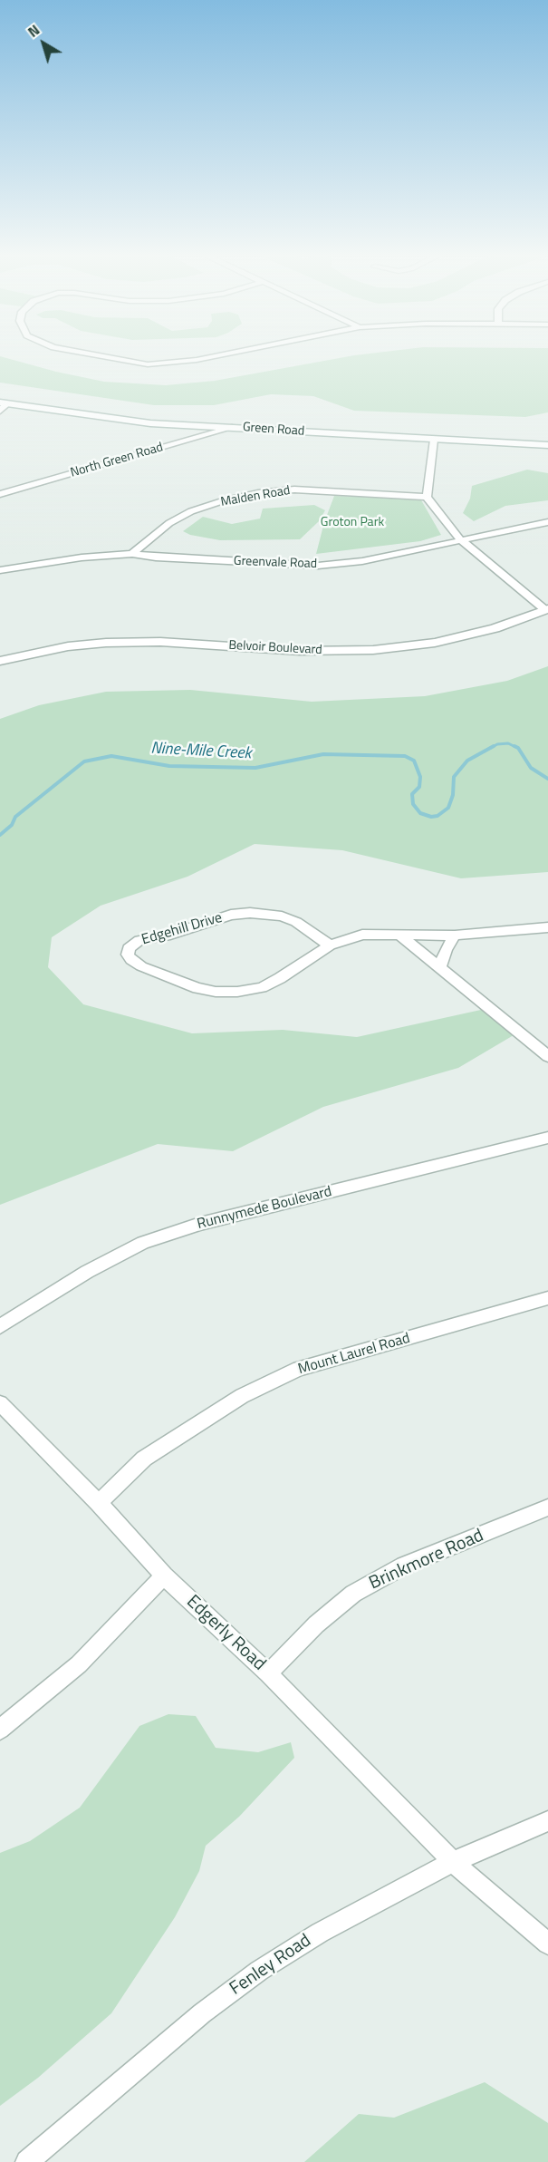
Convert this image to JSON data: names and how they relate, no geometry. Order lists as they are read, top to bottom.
{
  "streets": {
    "main road": ["Green Road", "Belvoir Boulevard"],
    "street": [
      "North Green Road",
      "Malden Road",
      "Greenvale Road",
      "Edgehill Drive",
      "Runnymede Boulevard",
      "Mount Laurel Road",
      "Brinkmore Road",
      "Edgerly Road",
      "Fenley Road"
    ]
  },
  "crossings": [
    ["Green Road", "North Green Road"],
    ["Malden Road", "Greenvale Road"],
    ["Mount Laurel Road", "Edgerly Road"],
    ["Brinkmore Road", "Edgerly Road"],
    ["Edgerly Road", "Fenley Road"]
  ],
  "water": ["Nine-Mile Creek"],
  "parks": ["Groton Park"],
  "north": "top left"
}
